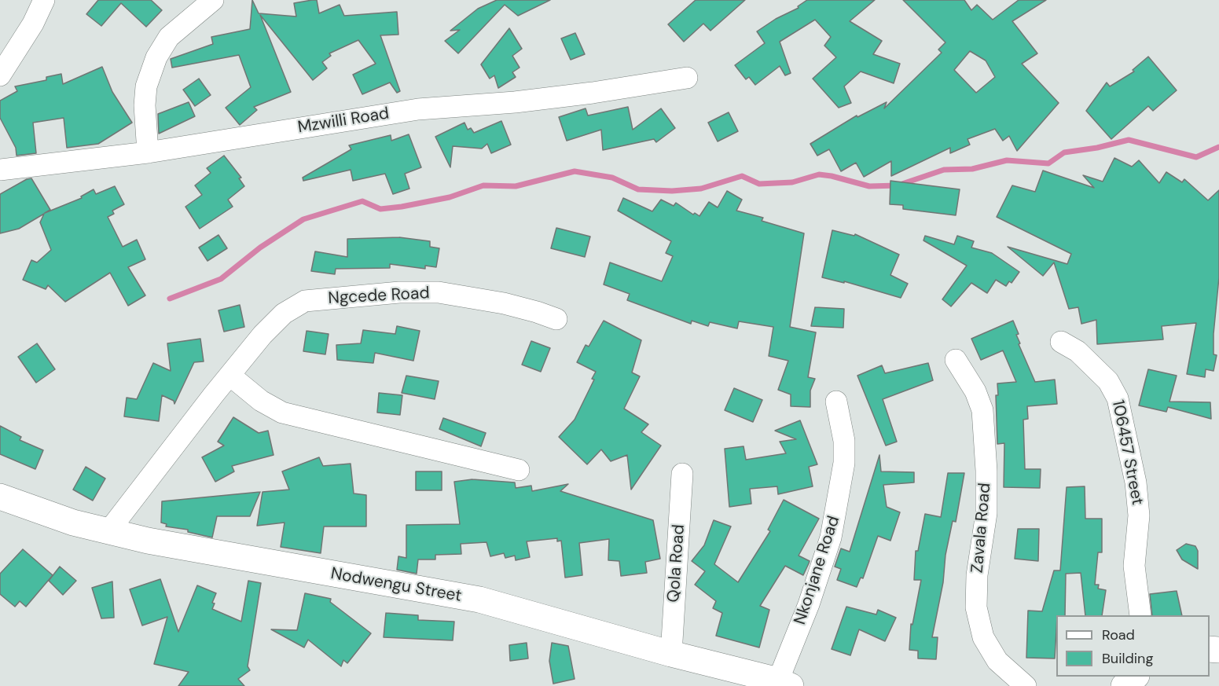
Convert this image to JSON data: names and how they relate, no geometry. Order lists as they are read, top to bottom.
{
  "streets": {
    "street": [
      "Mzwilli Road",
      "Ngcede Road",
      "106457 Street",
      "Zavala Road",
      "Qola Road",
      "Nkonjane Road",
      "Nodwengu Street"
    ]
  },
  "crossings": [
    ["Ngcede Road", "Nodwengu Street"],
    ["Qola Road", "Nodwengu Street"],
    ["Nkonjane Road", "Nodwengu Street"]
  ],
  "legend": ["Road", "Building"]
}
